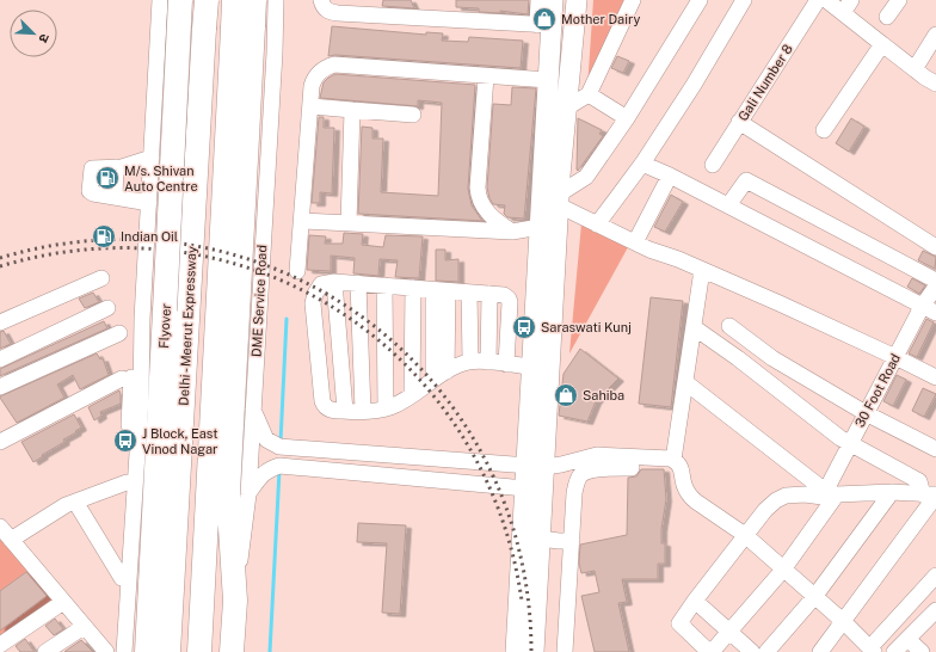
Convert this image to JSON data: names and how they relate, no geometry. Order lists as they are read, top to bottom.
{
  "streets": {
    "highway": ["Flyover", "Delhi - Meerut Expressway"],
    "street": ["Gali Number 8", "DME Service Road", "30 Foot Road"]
  },
  "places": {
    "shop": ["Mother Dairy", "Sahiba"],
    "fuel station": ["M/s. Shivan Auto Centre", "Indian Oil"],
    "bus stop": ["Saraswati Kunj", "J Block, East Vinod Nagar"]
  },
  "north": "bottom right"
}
